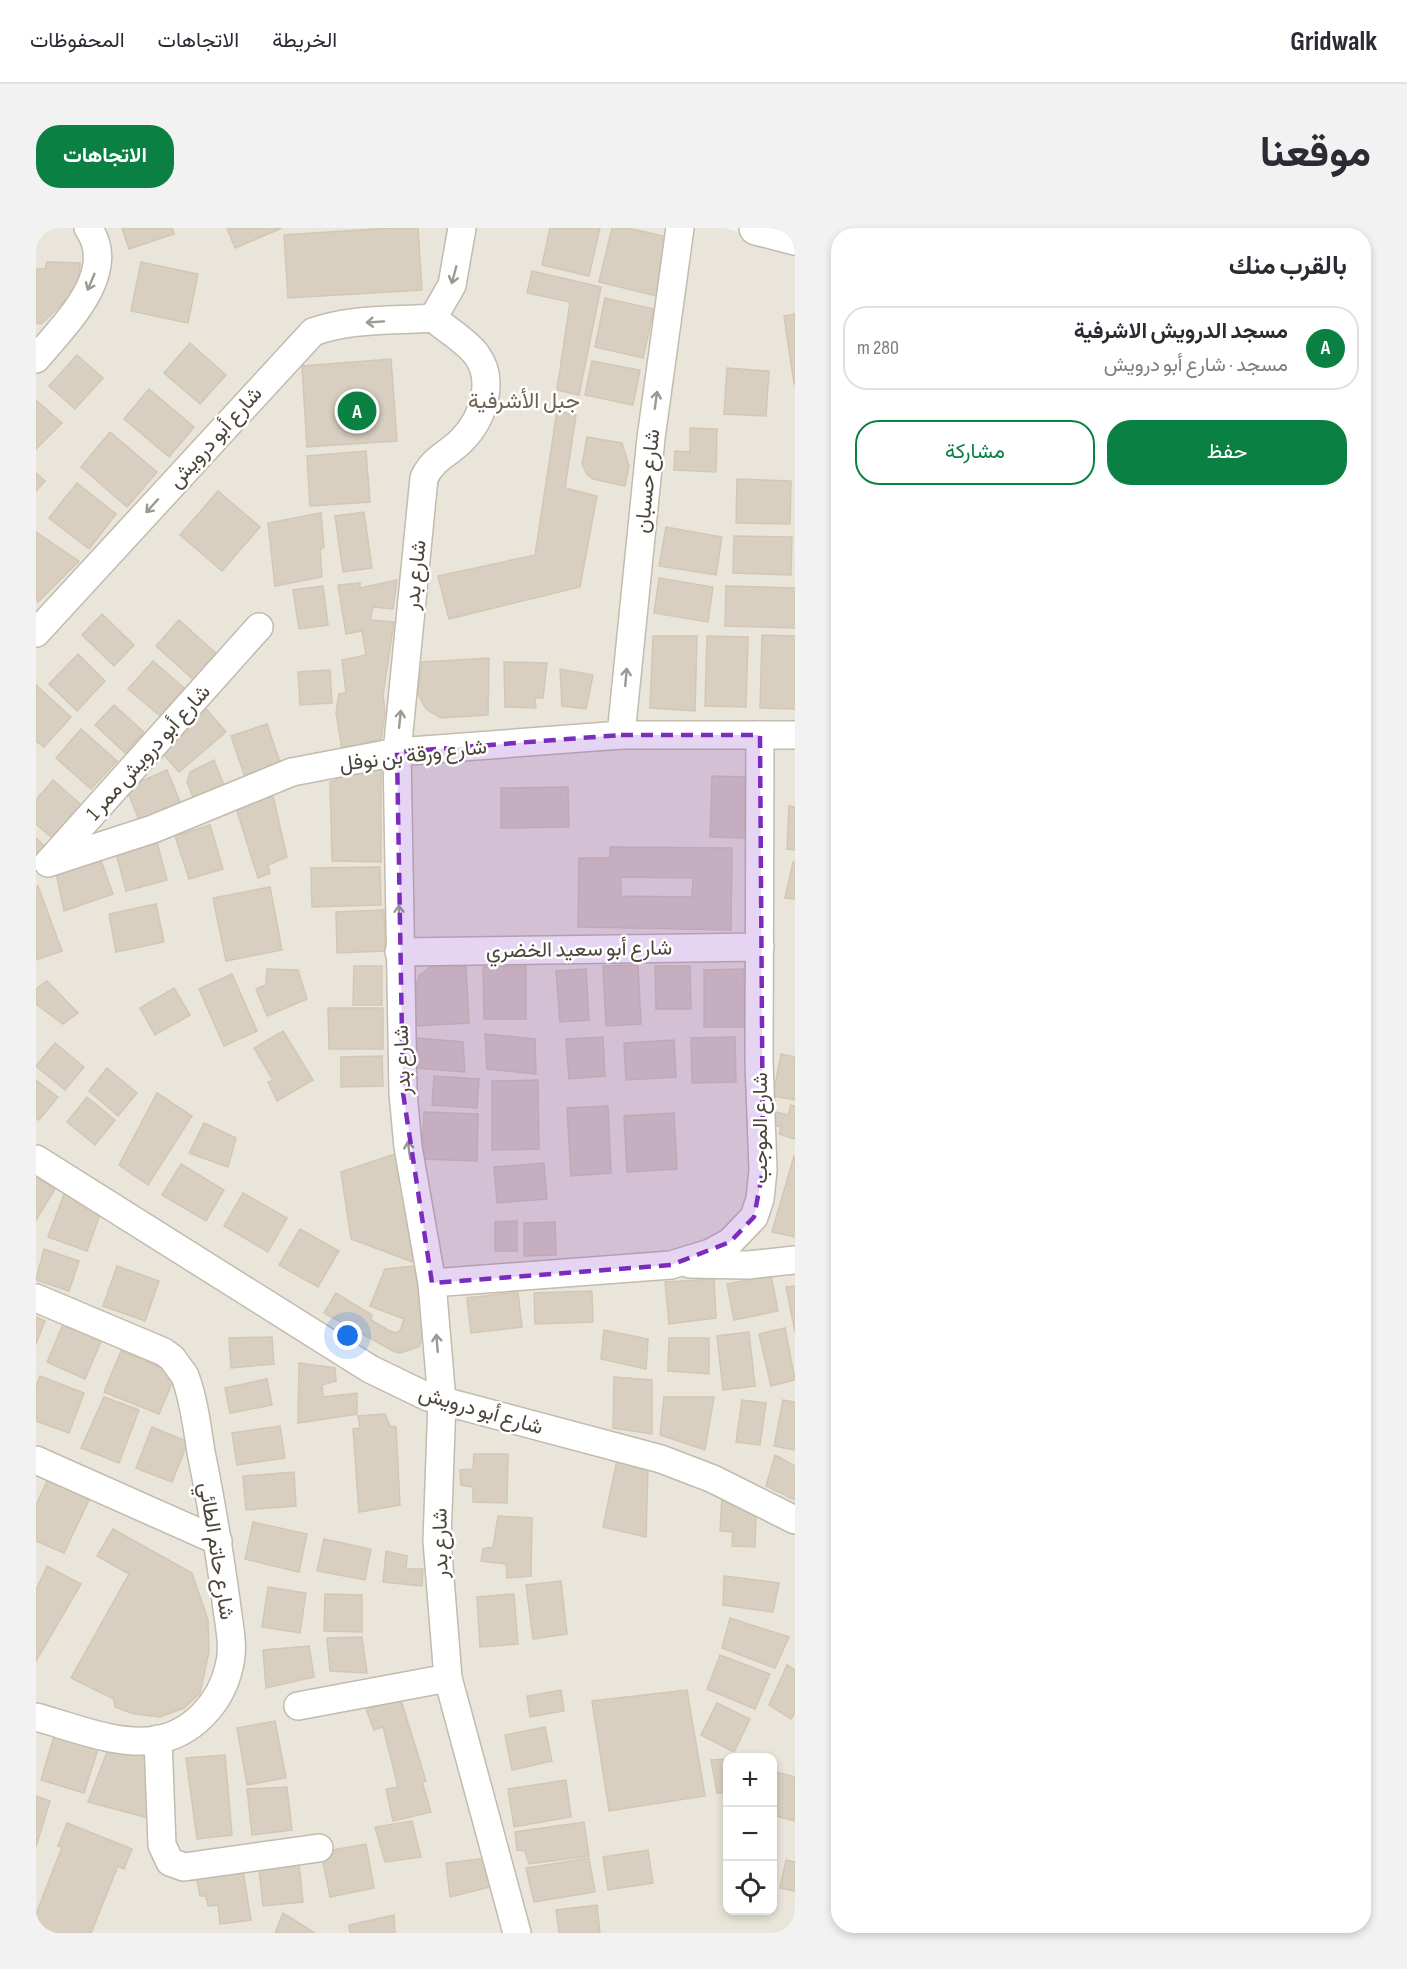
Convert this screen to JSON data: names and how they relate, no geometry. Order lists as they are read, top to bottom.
{
  "streets": {
    "street": [
      "شارع أبو درويش",
      "شارع حسبان",
      "شارع بدر",
      "شارع أبو درويش ممر 1",
      "شارع ورقة بن نوفل",
      "شارع أبو سعيد الخضري",
      "شارع الموجب",
      "شارع حاتم الطائي"
    ]
  },
  "crossings": [
    ["شارع أبو درويش", "شارع بدر"],
    ["شارع حسبان", "شارع ورقة بن نوفل"],
    ["شارع بدر", "شارع ورقة بن نوفل"],
    ["شارع بدر", "شارع أبو سعيد الخضري"],
    ["شارع بدر", "شارع الموجب"],
    ["شارع أبو درويش ممر 1", "شارع ورقة بن نوفل"],
    ["شارع ورقة بن نوفل", "شارع الموجب"],
    ["شارع أبو سعيد الخضري", "شارع الموجب"]
  ],
  "one_way": ["شارع أبو درويش", "شارع حسبان", "شارع بدر"],
  "districts": ["جبل الأشرفية"],
  "page": {
    "header": "Gridwalk",
    "nav": ["الخريطة", "الاتجاهات", "المحفوظات"],
    "title": "موقعنا",
    "buttons": [
      "الاتجاهات",
      ["حفظ", "مشاركة"]
    ],
    "heading": "بالقرب منك",
    "list": [
      {
        "mark": "A",
        "name": "مسجد الدرويش الاشرفية",
        "note": "مسجد · شارع أبو درويش",
        "value": "280 m"
      }
    ],
    "pins": "A",
    "map_buttons": ["+", "−"]
  }
}
